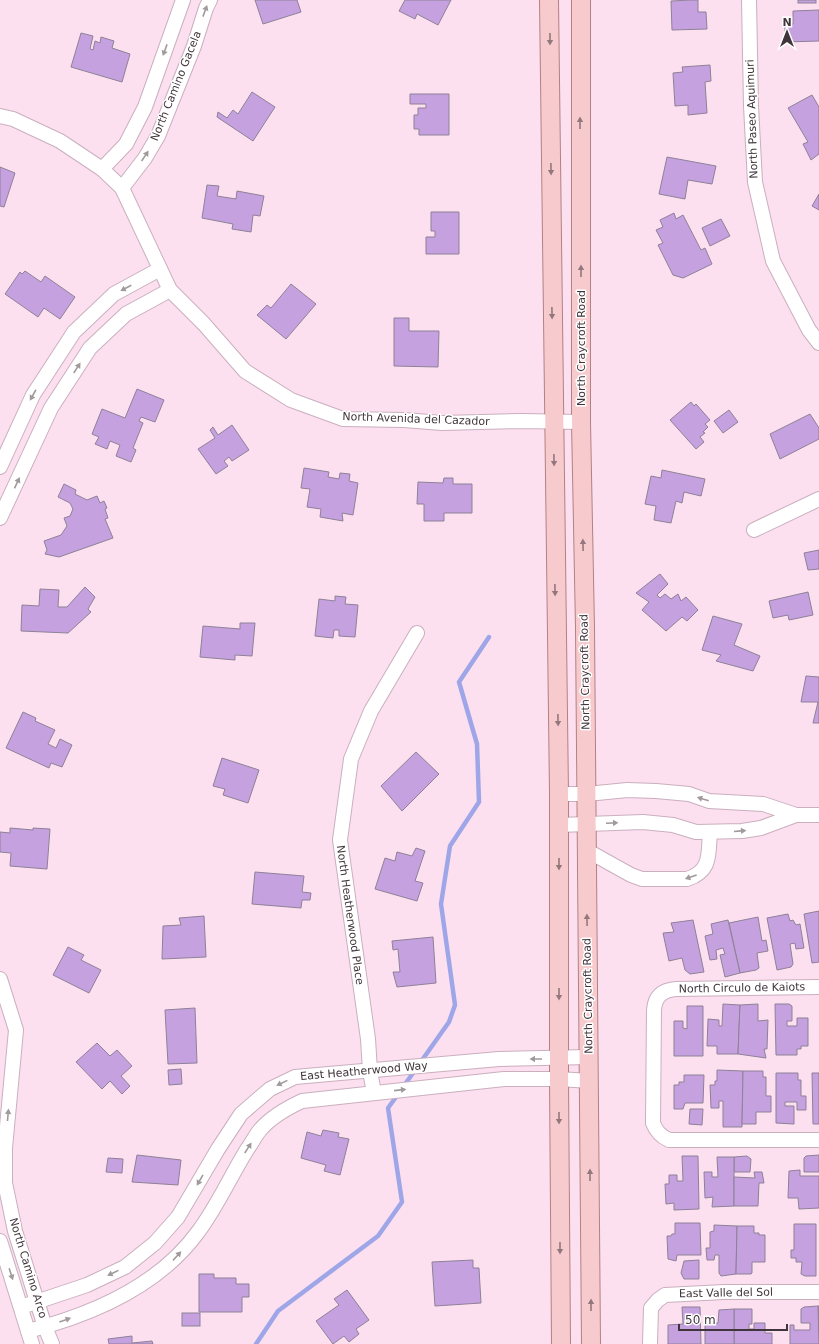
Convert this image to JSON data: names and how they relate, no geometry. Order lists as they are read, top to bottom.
{
  "streets": {
    "main road": ["North Craycroft Road"],
    "street": [
      "North Camino Gacela",
      "North Paseo Aquimuri",
      "North Avenida del Cazador",
      "North Heatherwood Place",
      "North Circulo de Kaiots",
      "East Heatherwood Way",
      "North Camino Arco",
      "East Valle del Sol"
    ]
  },
  "crossings": [
    ["North Camino Gacela", "North Avenida del Cazador"],
    ["North Craycroft Road", "North Avenida del Cazador"],
    ["North Craycroft Road", "East Heatherwood Way"],
    ["North Heatherwood Place", "East Heatherwood Way"],
    ["East Heatherwood Way", "North Camino Arco"]
  ],
  "scale_bar": "50 m",
  "north": "top"
}
